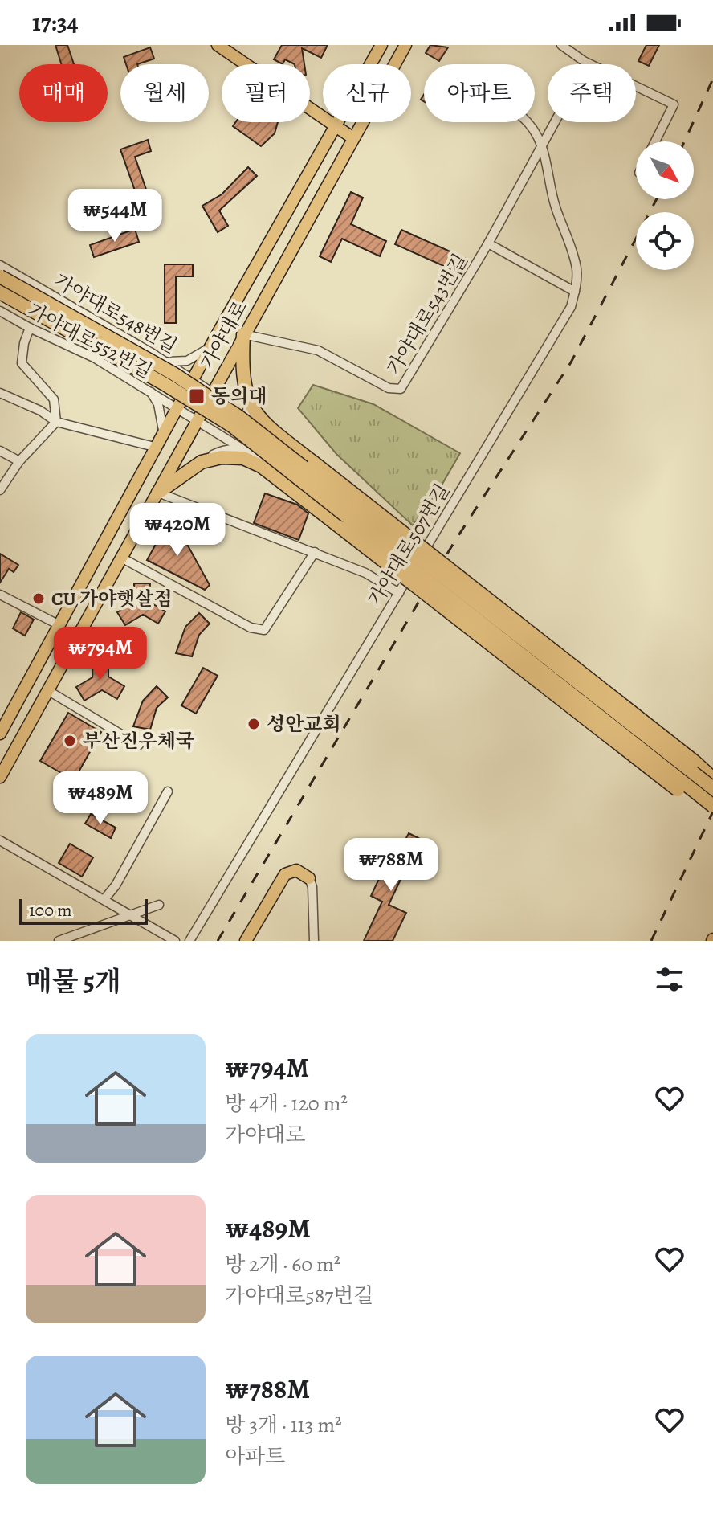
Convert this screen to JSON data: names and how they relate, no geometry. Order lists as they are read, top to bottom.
{
  "streets": {
    "main road": ["가야대로"],
    "street": [
      "가야대로548번길",
      "가야대로543번길",
      "가야대로552번길",
      "가야대로507번길"
    ]
  },
  "crossings": [
    ["가야대로548번길", "가야대로"],
    ["가야대로548번길", "가야대로552번길"],
    ["가야대로543번길", "가야대로"],
    ["가야대로", "가야대로552번길"]
  ],
  "places": {
    "transit": ["동의대"],
    "other": ["CU 가야햇살점", "성안교회", "부산진우체국"]
  },
  "scale_bar": "100 m",
  "north": "bottom right",
  "page": {
    "status": "17:34",
    "chip": [
      "매매",
      "월세",
      "필터",
      "신규",
      "아파트",
      "주택"
    ],
    "price": [
      "₩544M",
      "₩420M",
      "₩794M",
      "₩489M",
      "₩788M"
    ],
    "scale": "100 m",
    "heading": "매물 5개",
    "list": [
      {
        "name": "₩794M",
        "note": "방 4개 · 120 m² · 가야대로"
      },
      {
        "name": "₩489M",
        "note": "방 2개 · 60 m² · 가야대로587번길"
      },
      {
        "name": "₩788M",
        "note": "방 3개 · 113 m² · 아파트"
      }
    ]
  }
}
